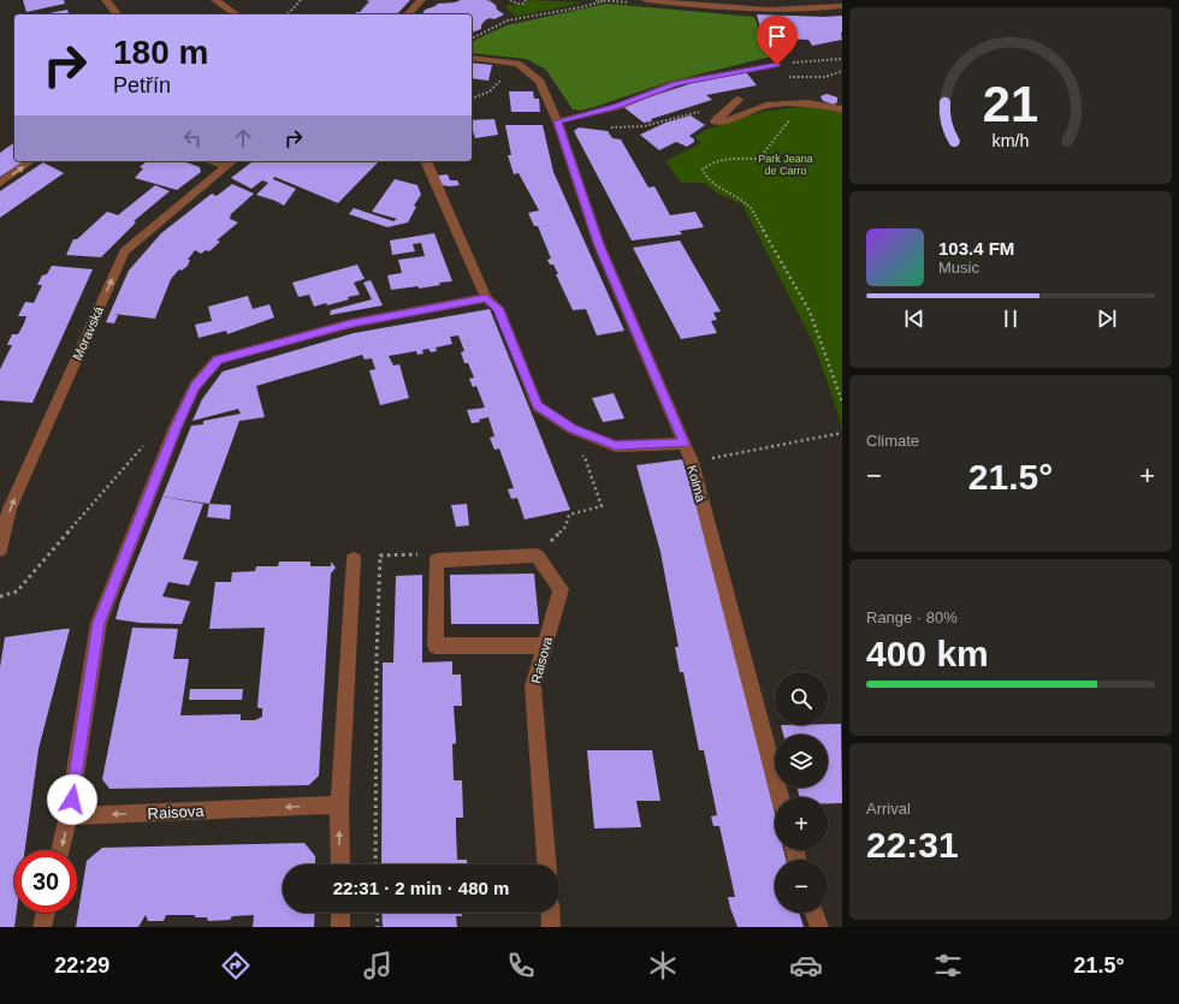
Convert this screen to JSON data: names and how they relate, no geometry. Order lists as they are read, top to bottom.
{
  "streets": {
    "street": ["Moravská", "Kolmá", "Raisova"]
  },
  "one_way": ["Raisova"],
  "parks": ["Park Jeana de Carro"],
  "page": {
    "turn": ["180 m", "Petřín"],
    "song": ["103.4 FM", "Music"],
    "tile": [
      "Climate",
      ["Range · 80%", "400 km"],
      ["Arrival", "22:31"]
    ],
    "heat": ["−", "21.5°", "+"],
    "map_buttons": ["+", "−"],
    "limit": "30",
    "trip": "22:31 · 2 min · 480 m",
    "tabs": ["22:29", "21.5°"],
    "gauge": ["21", "km/h"]
  }
}
